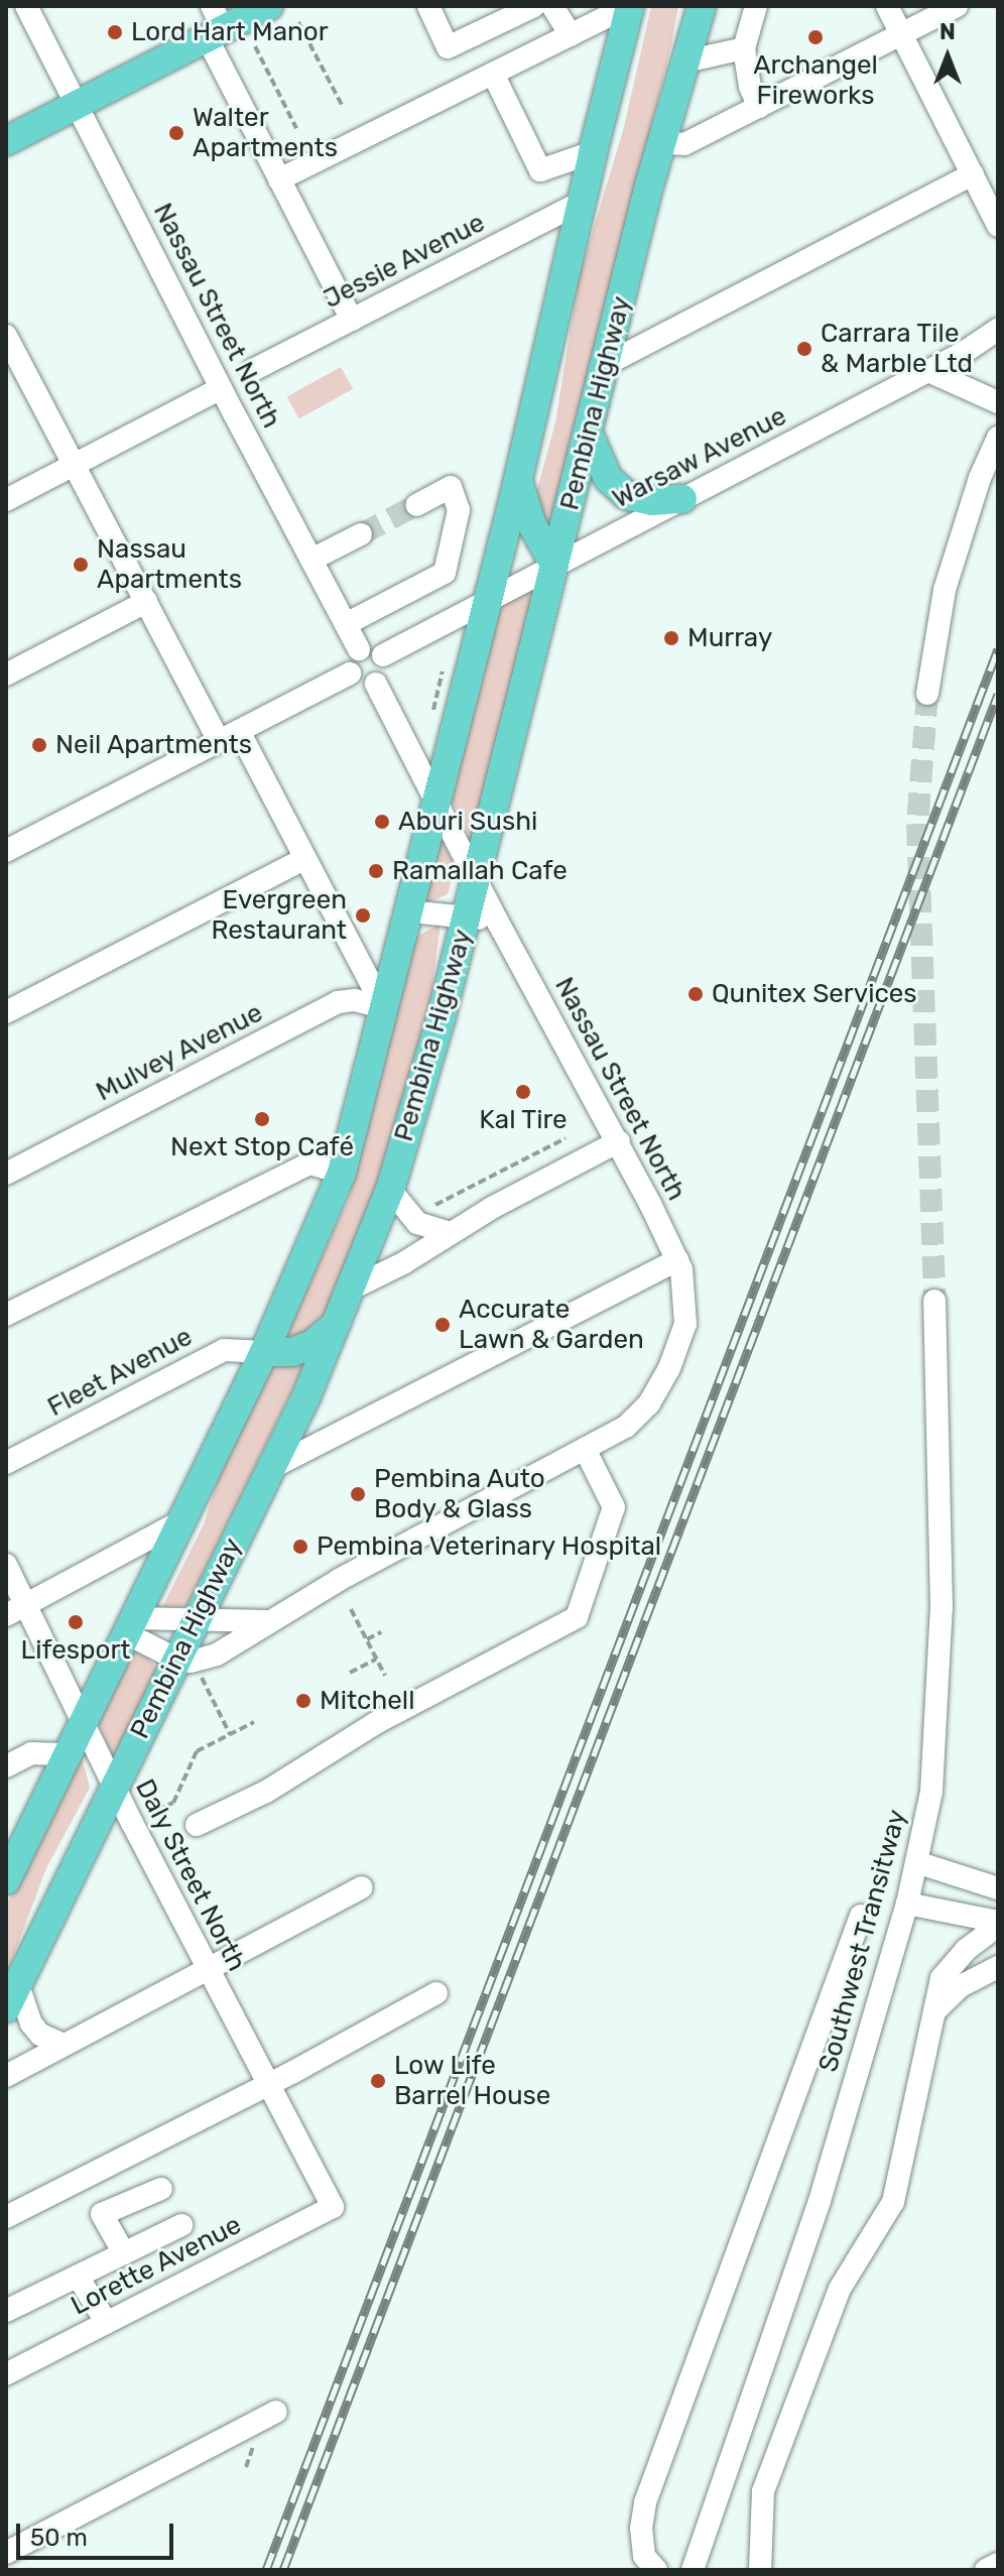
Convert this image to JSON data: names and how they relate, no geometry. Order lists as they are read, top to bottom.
{
  "streets": {
    "main road": ["Pembina Highway"],
    "street": [
      "Jessie Avenue",
      "Nassau Street North",
      "Warsaw Avenue",
      "Mulvey Avenue",
      "Fleet Avenue",
      "Daly Street North",
      "Southwest Transitway",
      "Lorette Avenue"
    ]
  },
  "crossings": [
    ["Jessie Avenue", "Pembina Highway"],
    ["Nassau Street North", "Pembina Highway"],
    ["Nassau Street North", "Warsaw Avenue"],
    ["Pembina Highway", "Warsaw Avenue"],
    ["Pembina Highway", "Mulvey Avenue"],
    ["Pembina Highway", "Fleet Avenue"],
    ["Pembina Highway", "Daly Street North"],
    ["Daly Street North", "Lorette Avenue"]
  ],
  "places": [
    "Lord Hart Manor",
    "Archangel Fireworks",
    "Walter Apartments",
    "Carrara Tile & Marble Ltd",
    "Nassau Apartments",
    "Murray",
    "Neil Apartments",
    "Aburi Sushi",
    "Ramallah Cafe",
    "Evergreen Restaurant",
    "Qunitex Services",
    "Kal Tire",
    "Next Stop Café",
    "Accurate Lawn & Garden",
    "Pembina Auto Body & Glass",
    "Pembina Veterinary Hospital",
    "Lifesport",
    "Mitchell",
    "Low Life Barrel House"
  ],
  "scale_bar": "50 m",
  "north": "top"
}
